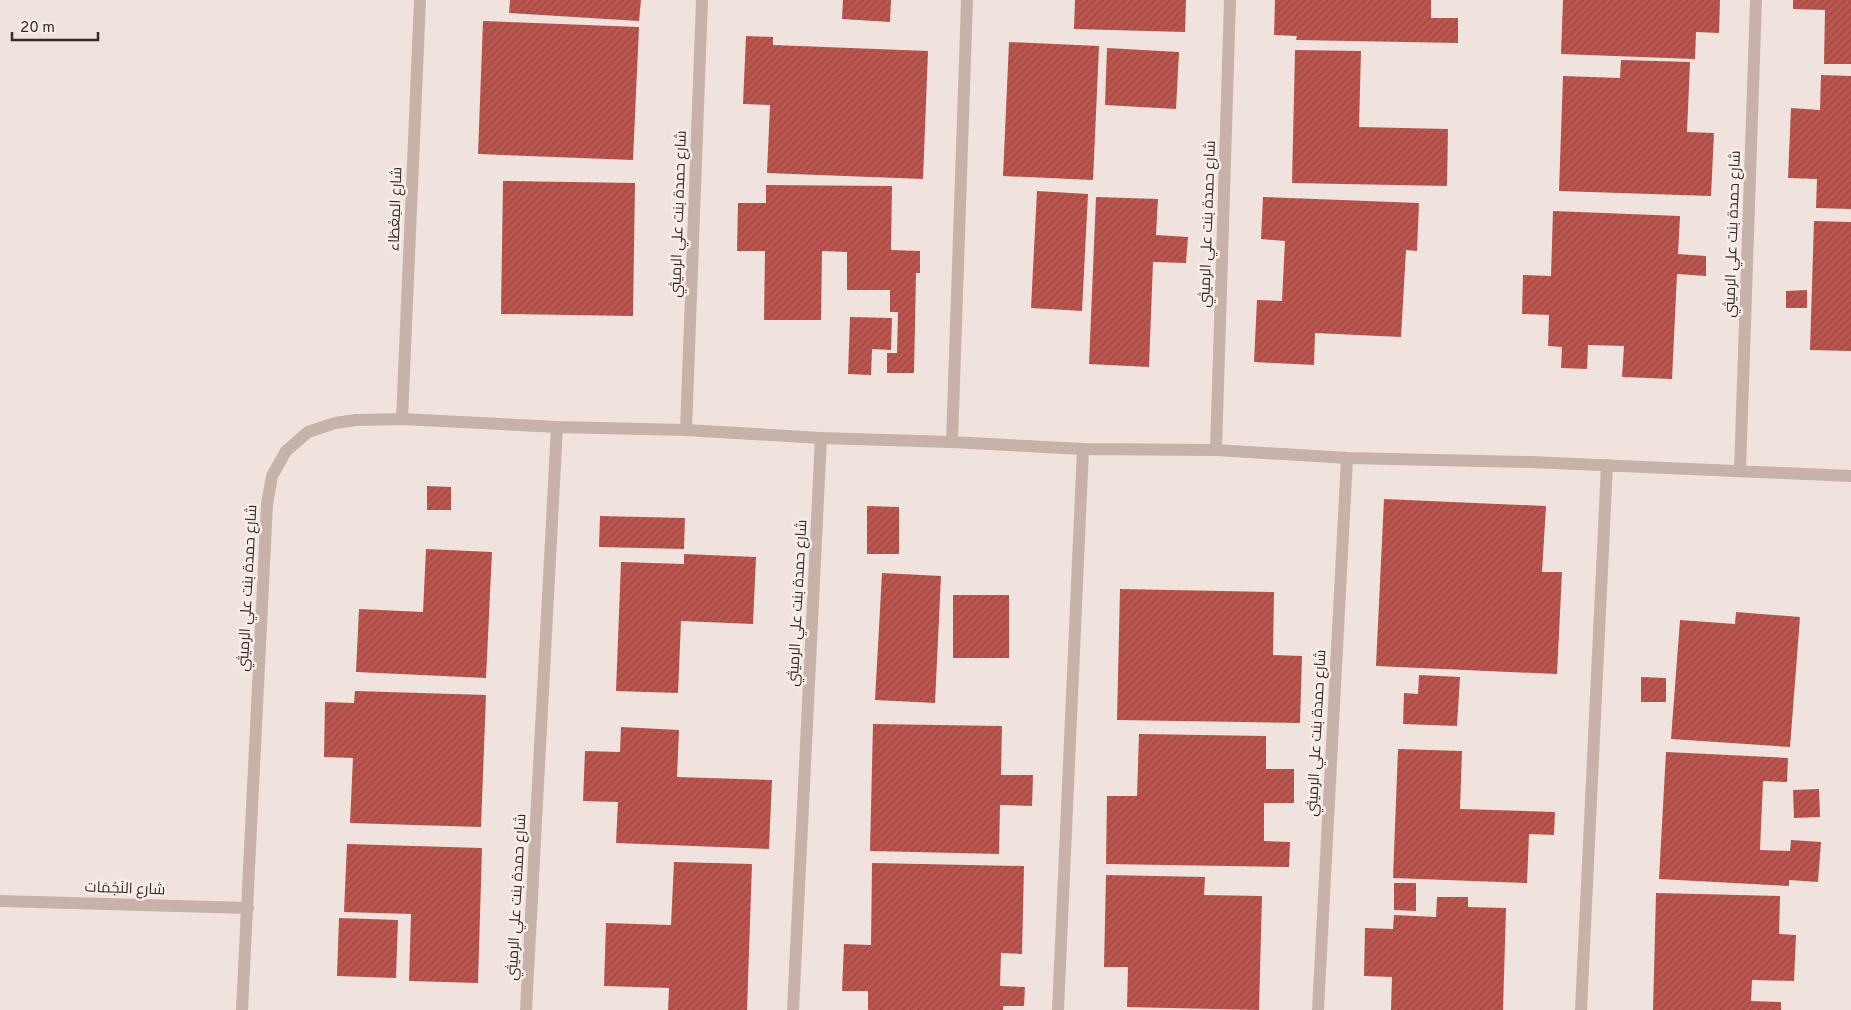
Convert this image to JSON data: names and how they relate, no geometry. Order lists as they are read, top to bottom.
{
  "streets": {
    "street": ["شارع المِعْطَاء", "شارع حمدة بنت علي الرميثي", "شارع النَجْمَات"]
  },
  "crossings": [
    ["شارع المِعْطَاء", "شارع حمدة بنت علي الرميثي"],
    ["شارع حمدة بنت علي الرميثي", "شارع النَجْمَات"]
  ],
  "scale_bar": "20 m"
}
